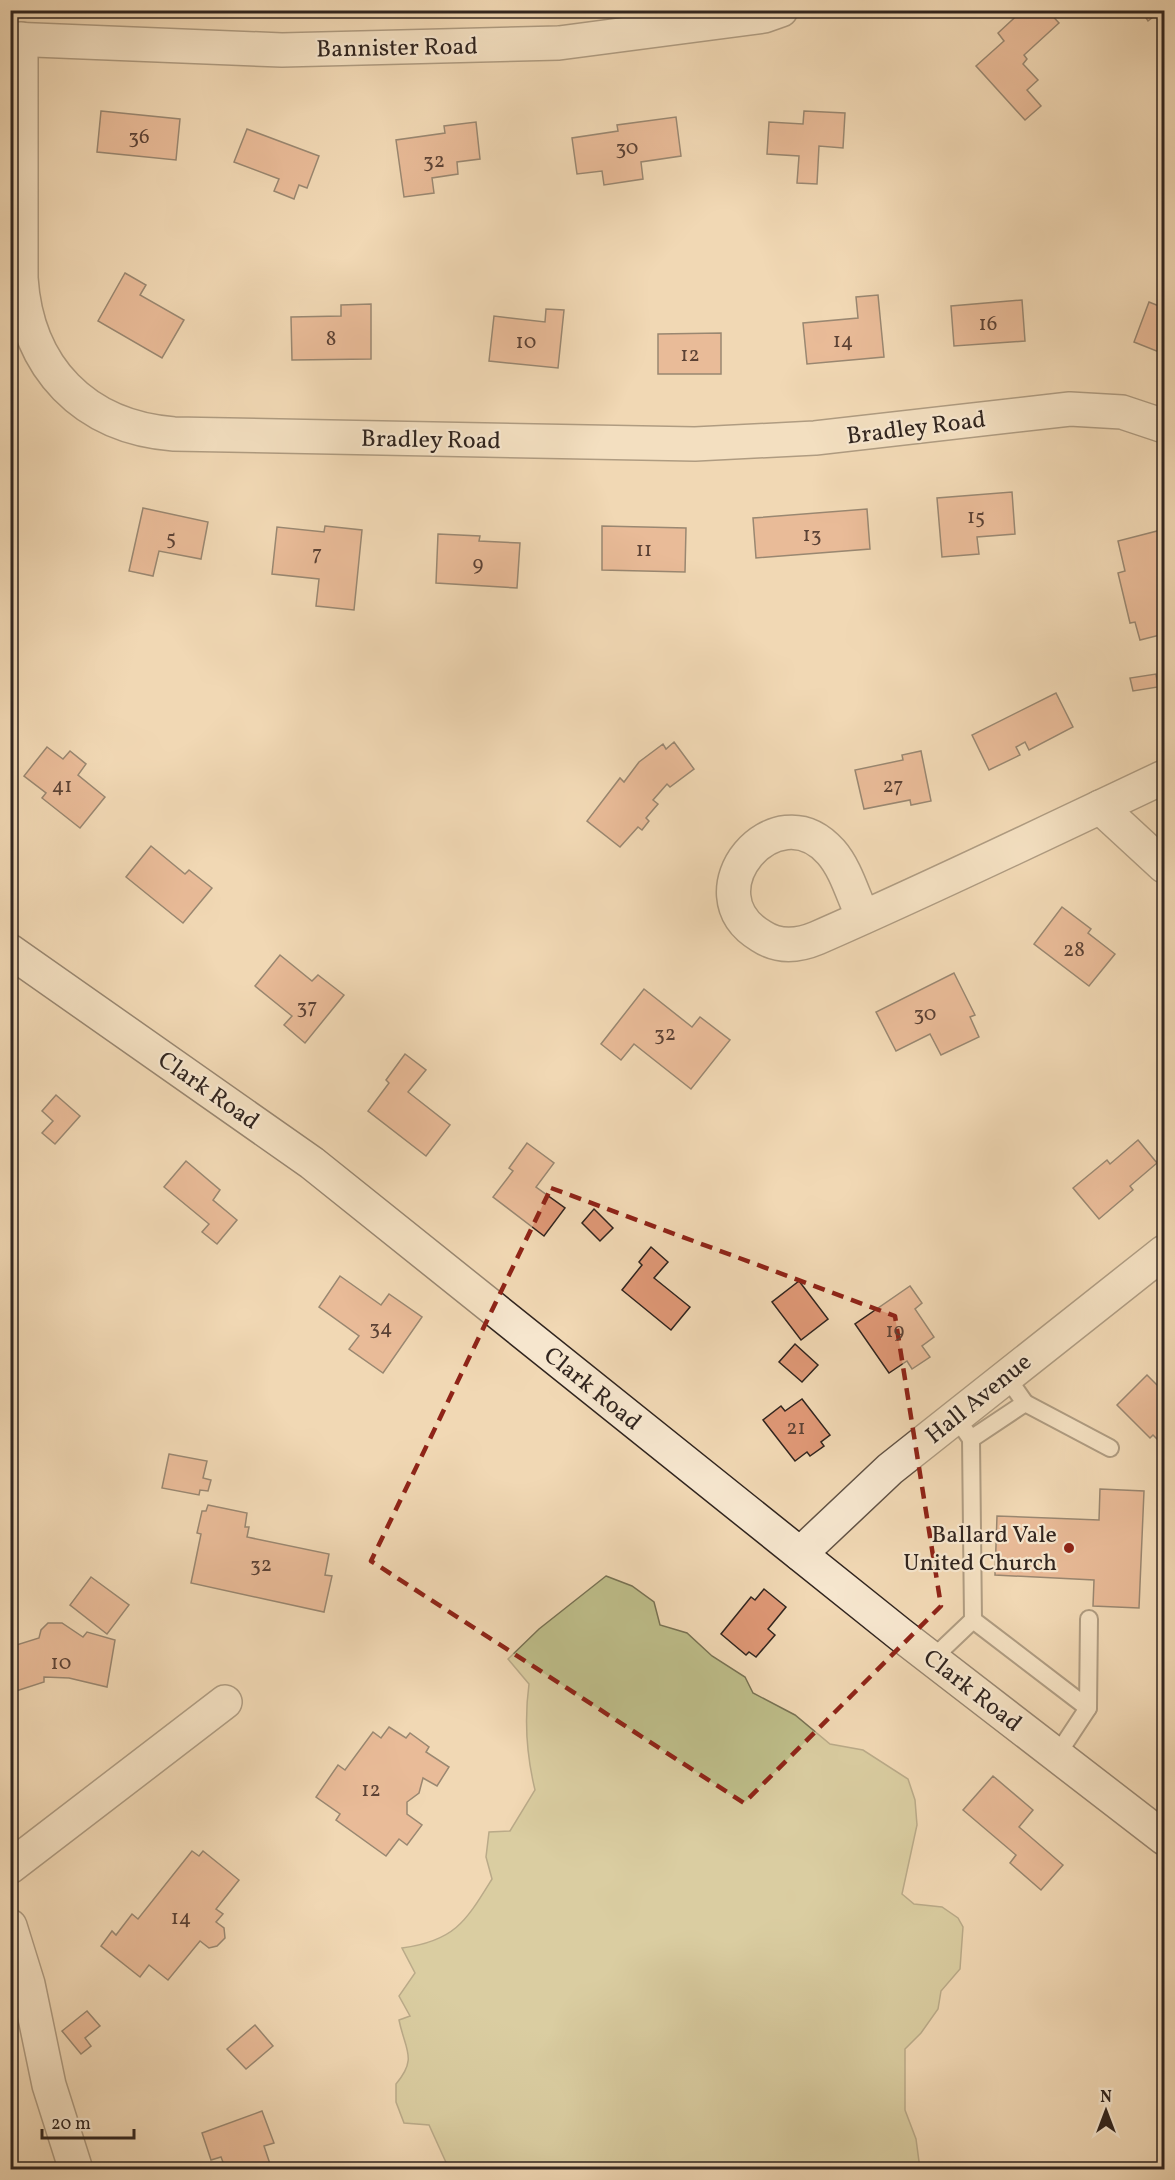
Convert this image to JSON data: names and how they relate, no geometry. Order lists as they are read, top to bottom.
{
  "streets": {
    "street": [
      "Bannister Road",
      "Bradley Road",
      "Clark Road",
      "Hall Avenue"
    ]
  },
  "crossings": [
    ["Bannister Road", "Bradley Road"],
    ["Clark Road", "Hall Avenue"]
  ],
  "places": ["Ballard Vale United Church"],
  "house_numbers": [
    "36",
    "30",
    "32",
    "16",
    "8",
    "14",
    "10",
    "12",
    "15",
    "13",
    "5",
    "11",
    "7",
    "9",
    "41",
    "27",
    "28",
    "37",
    "30",
    "32",
    "34",
    "19",
    "21",
    "32",
    "10",
    "12",
    "14"
  ],
  "scale_bar": "20 m",
  "north": "top"
}
